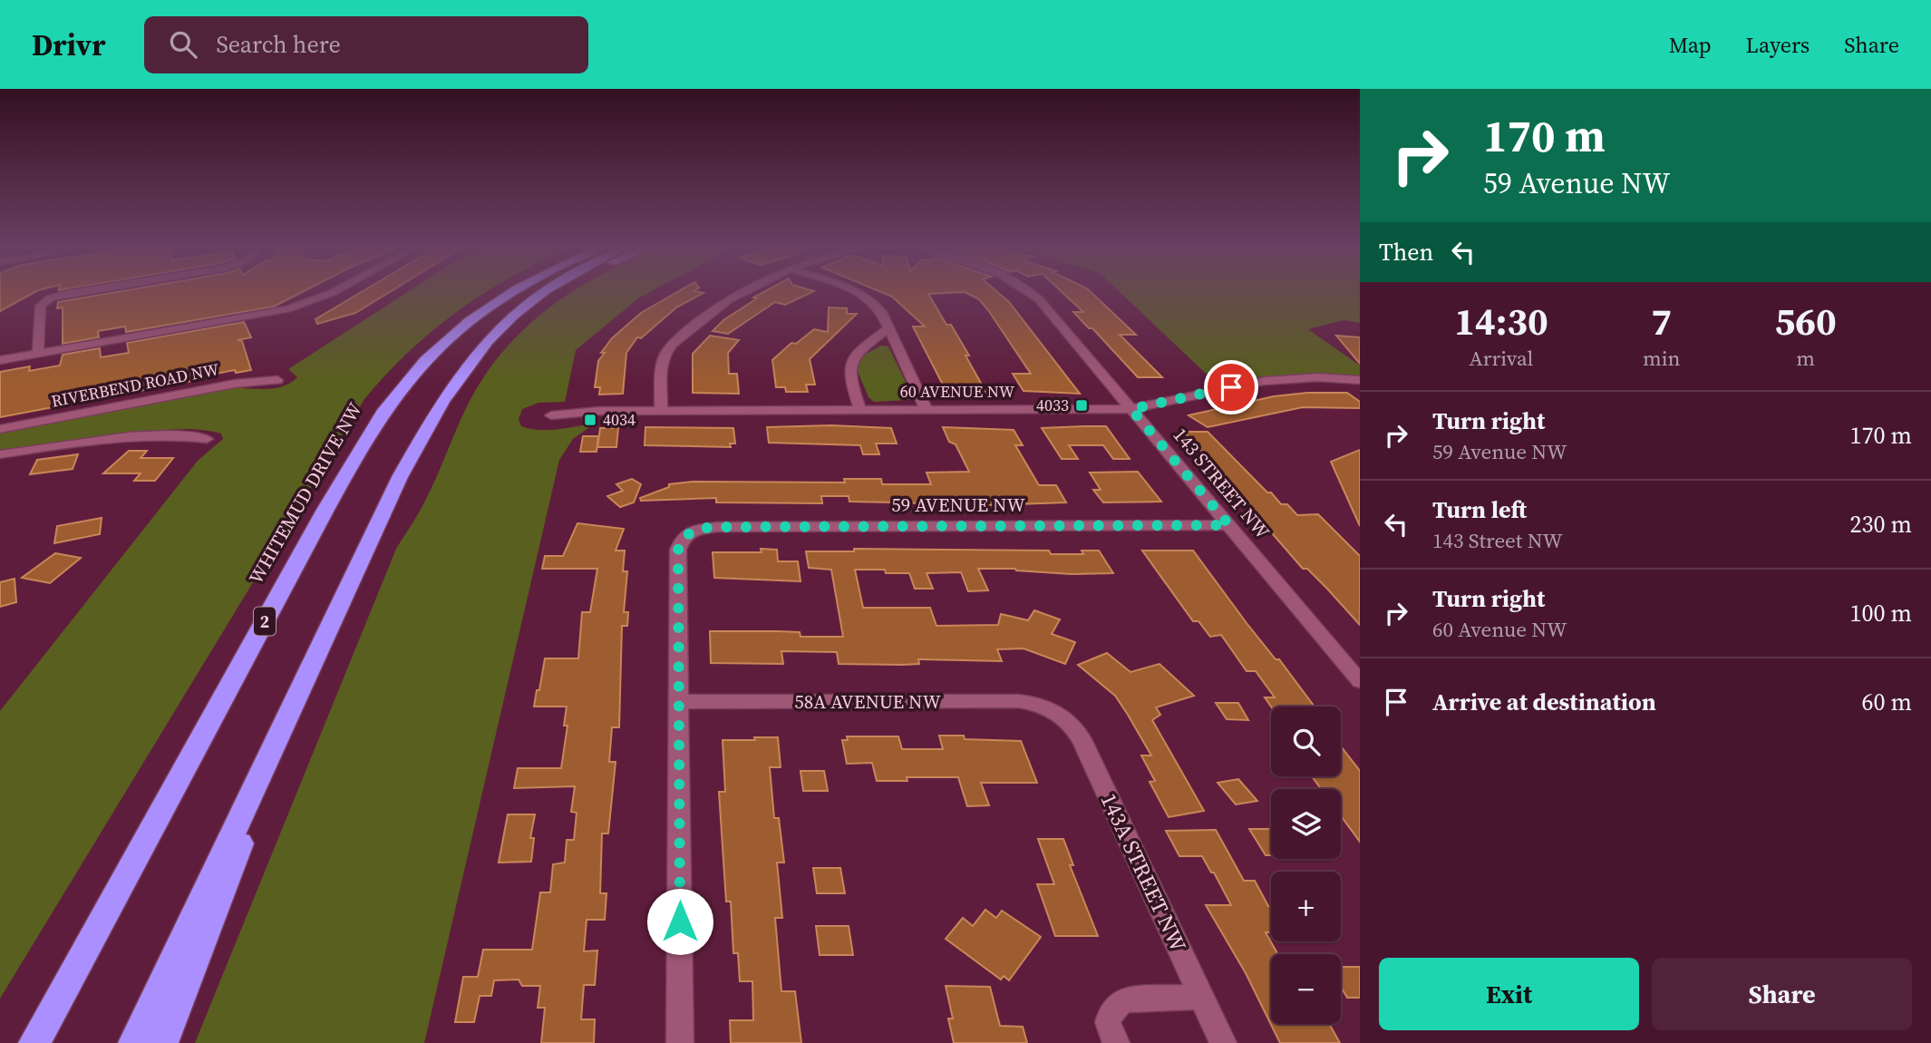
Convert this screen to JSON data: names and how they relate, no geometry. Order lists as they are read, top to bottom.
{
  "streets": {
    "highway": ["WHITEMUD DRIVE NW", "2"],
    "street": [
      "RIVERBEND ROAD NW",
      "60 AVENUE NW",
      "143 STREET NW",
      "59 AVENUE NW",
      "58A AVENUE NW",
      "143A STREET NW"
    ]
  },
  "crossings": [
    ["60 AVENUE NW", "143 STREET NW"],
    ["143 STREET NW", "59 AVENUE NW"],
    ["59 AVENUE NW", "58A AVENUE NW"],
    ["58A AVENUE NW", "143A STREET NW"]
  ],
  "places": {
    "transit": ["4033", "4034"]
  },
  "page": {
    "header": "Drivr",
    "search": "Search here",
    "nav": ["Map", "Layers", "Share"],
    "turn": ["170 m", "59 Avenue NW"],
    "then": "Then",
    "eta": [
      "14:30",
      "Arrival",
      "7",
      "min",
      "560",
      "m"
    ],
    "list": [
      {
        "name": "Turn right",
        "note": "59 Avenue NW",
        "value": "170 m"
      },
      {
        "name": "Turn left",
        "note": "143 Street NW",
        "value": "230 m"
      },
      {
        "name": "Turn right",
        "note": "60 Avenue NW",
        "value": "100 m"
      },
      {
        "name": "Arrive at destination",
        "value": "60 m"
      }
    ],
    "map_buttons": ["+", "−"],
    "buttons": ["Exit", "Share"]
  }
}
